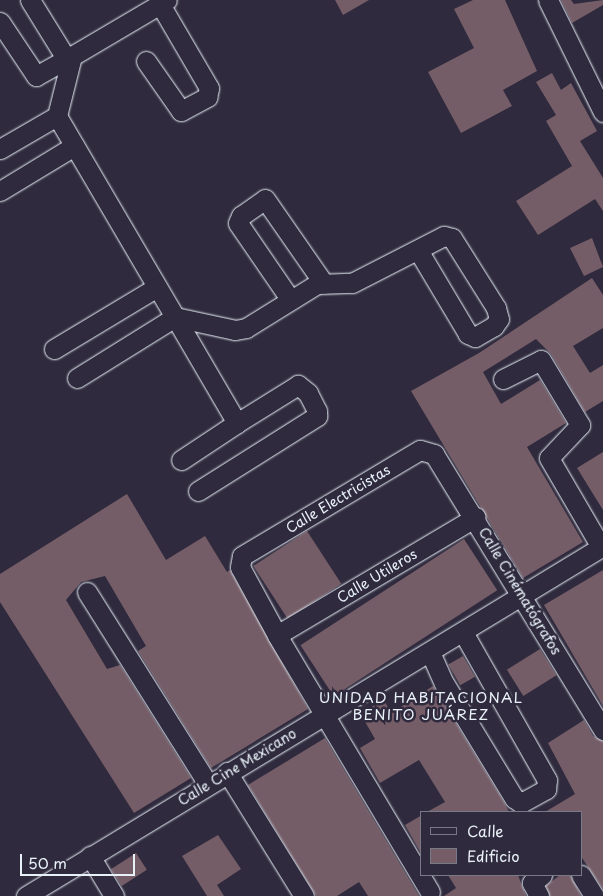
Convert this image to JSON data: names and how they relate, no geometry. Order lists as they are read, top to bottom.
{
  "streets": {
    "street": [
      "Calle Electricistas",
      "Calle Utileros",
      "Calle Cinématógrafos",
      "Calle Cine Mexicano"
    ]
  },
  "crossings": [
    ["Calle Electricistas", "Calle Utileros"],
    ["Calle Electricistas", "Calle Cinématógrafos"],
    ["Calle Utileros", "Calle Cinématógrafos"],
    ["Calle Cinématógrafos", "Calle Cine Mexicano"]
  ],
  "districts": ["UNIDAD HABITACIONAL BENITO JUÁREZ"],
  "legend": ["Calle", "Edificio"],
  "scale_bar": "50 m"
}
